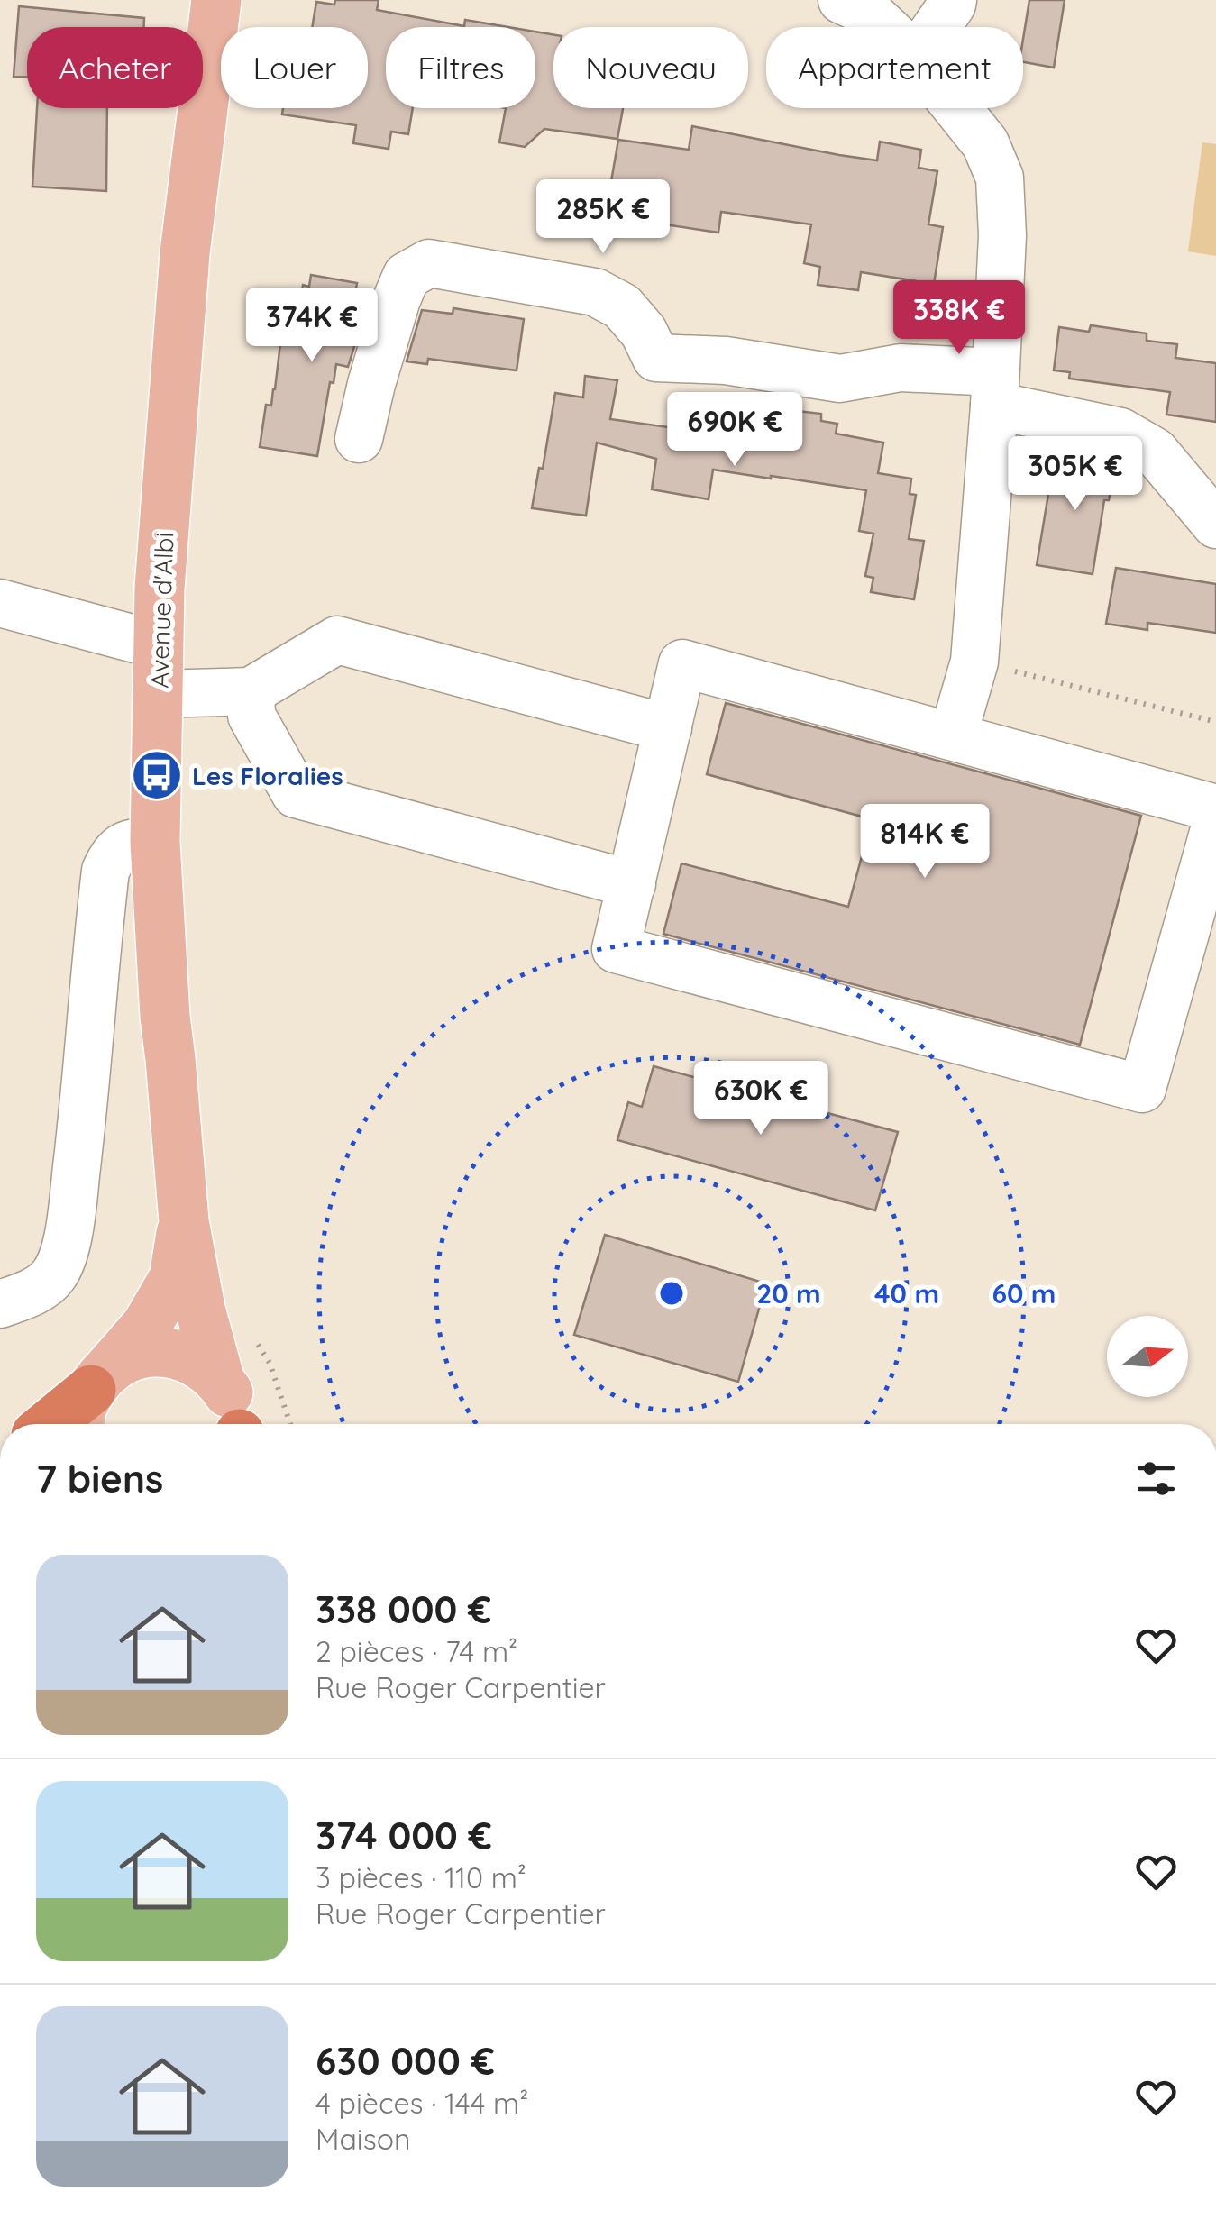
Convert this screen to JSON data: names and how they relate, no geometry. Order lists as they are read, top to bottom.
{
  "streets": {
    "main road": ["Avenue d'Albi"]
  },
  "places": {
    "bus stop": ["Les Floralies"]
  },
  "north": "right",
  "page": {
    "chip": [
      "Acheter",
      "Louer",
      "Filtres",
      "Nouveau",
      "Appartement"
    ],
    "price": [
      "285K €",
      "338K €",
      "374K €",
      "690K €",
      "305K €",
      "814K €",
      "630K €"
    ],
    "heading": "7 biens",
    "list": [
      {
        "name": "338 000 €",
        "note": "2 pièces · 74 m² · Rue Roger Carpentier"
      },
      {
        "name": "374 000 €",
        "note": "3 pièces · 110 m² · Rue Roger Carpentier"
      },
      {
        "name": "630 000 €",
        "note": "4 pièces · 144 m² · Maison"
      }
    ]
  },
  "rings": ["20 m", "40 m", "60 m"]
}
